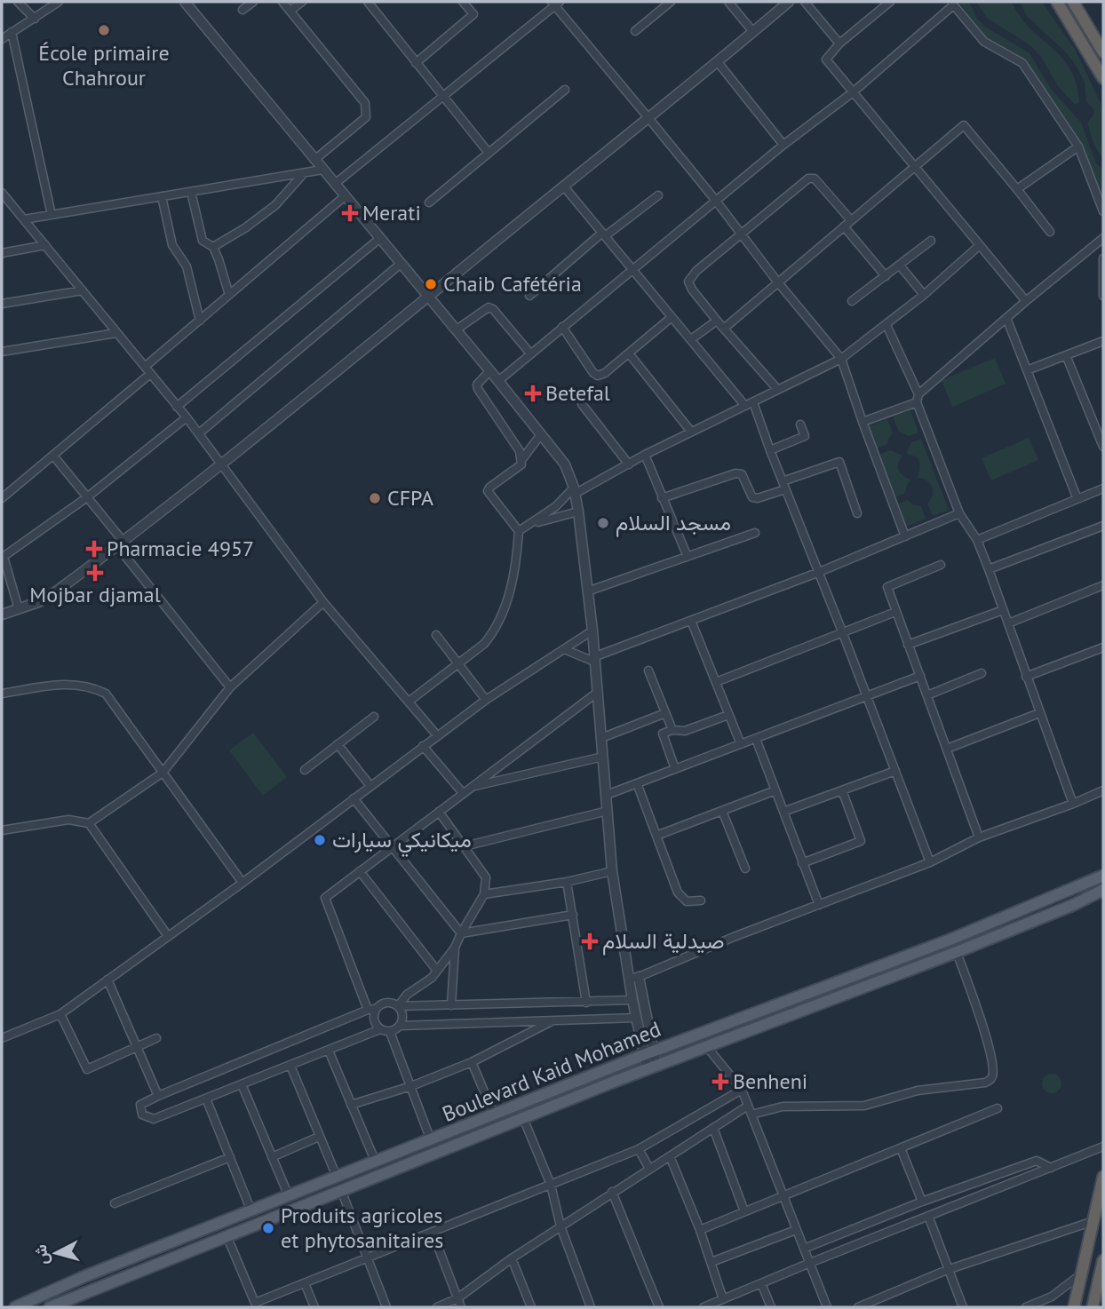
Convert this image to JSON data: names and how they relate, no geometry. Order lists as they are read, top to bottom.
{
  "streets": {
    "main road": ["Boulevard Kaid Mohamed"]
  },
  "places": {
    "other": [
      "École primaire Chahrour",
      "Chaib Cafétéria",
      "CFPA",
      "مسجد السلام",
      "ميكانيكي سيارات",
      "Produits agricoles et phytosanitaires"
    ],
    "health": [
      "Merati",
      "Betefal",
      "Pharmacie 4957",
      "Mojbar djamal",
      "صيدلية السلام",
      "Benheni"
    ]
  },
  "north": "left"
}
